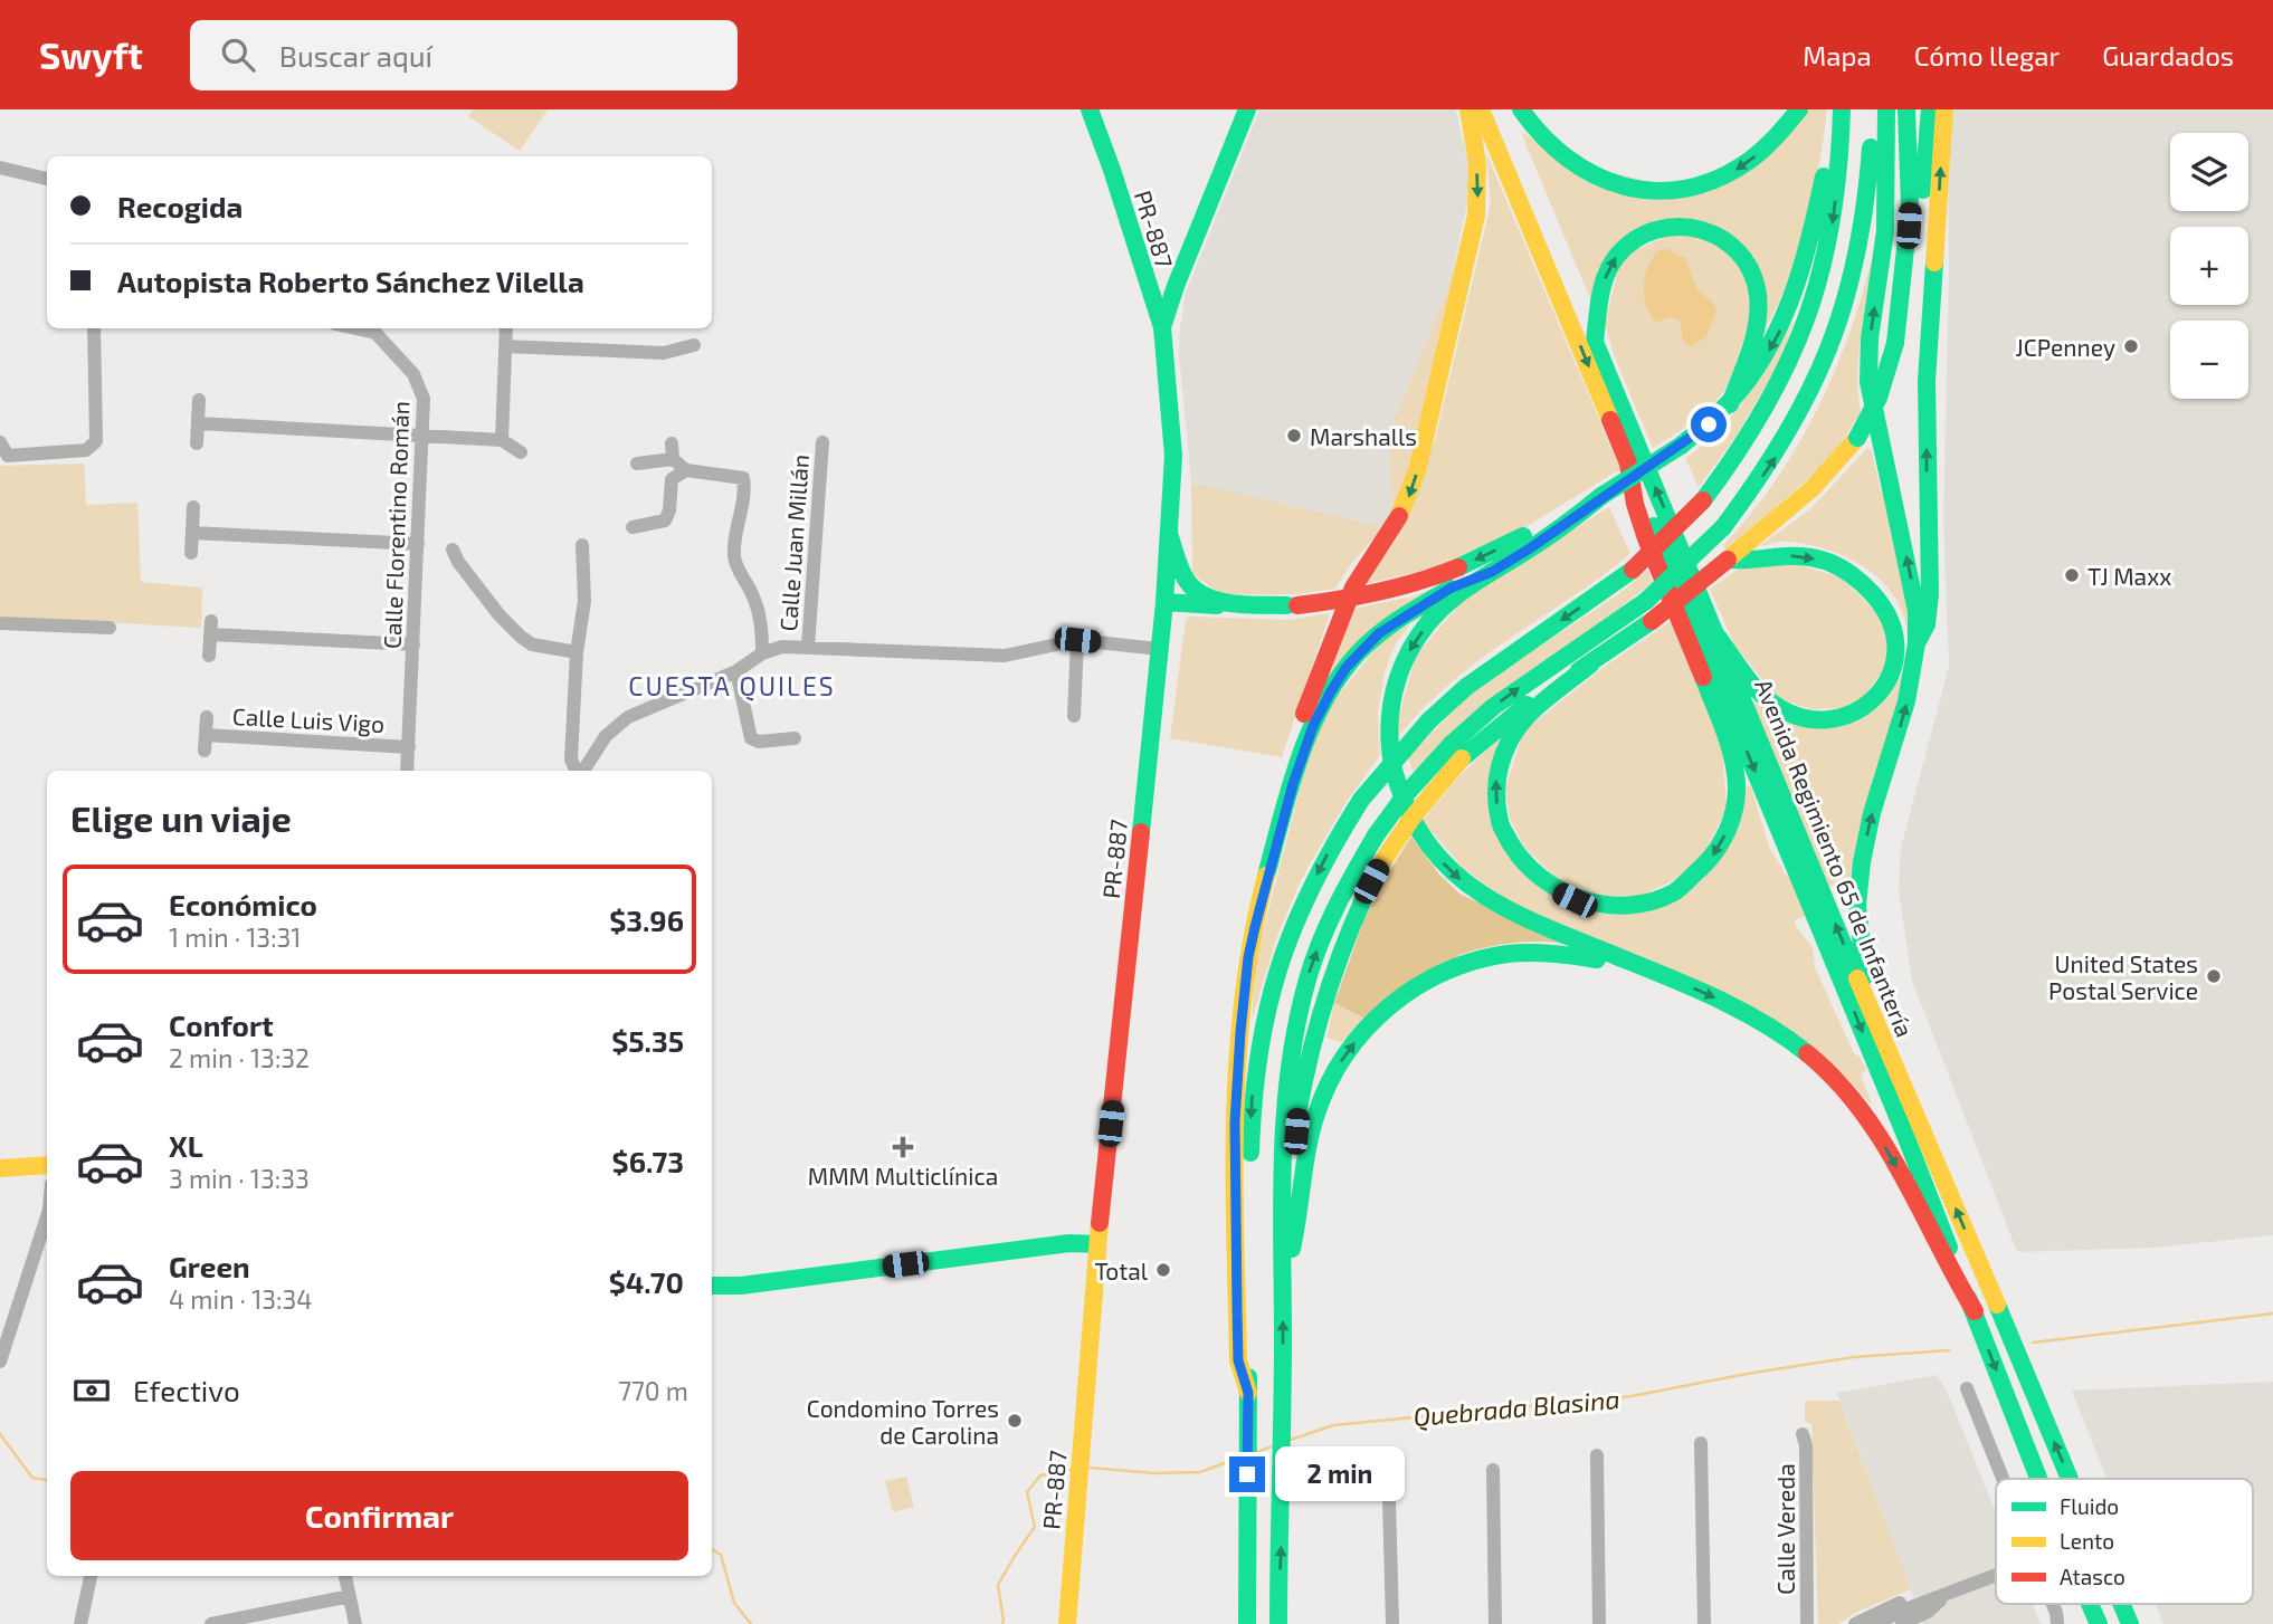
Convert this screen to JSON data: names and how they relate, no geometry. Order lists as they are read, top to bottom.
{
  "streets": {
    "main road": ["PR-887", "Avenida Regimiento 65 de Infantería"],
    "street": [
      "Calle Florentino Román",
      "Calle Juan Millán",
      "Calle Luis Vigo",
      "Calle Vereda"
    ]
  },
  "crossings": [
    ["Calle Florentino Román", "Calle Luis Vigo"]
  ],
  "districts": ["CUESTA QUILES"],
  "water": ["Quebrada Blasina"],
  "places": {
    "other": [
      "JCPenney",
      "Marshalls",
      "TJ Maxx",
      "United States Postal Service",
      "Total",
      "Condomino Torres de Carolina"
    ],
    "health": ["MMM Multiclínica"]
  },
  "legend": ["Fluido", "Lento", "Atasco"],
  "page": {
    "header": "Swyft",
    "search": "Buscar aquí",
    "nav": ["Mapa", "Cómo llegar", "Guardados"],
    "map_buttons": ["+", "−"],
    "banner": ["Recogida", "Autopista Roberto Sánchez Vilella"],
    "heading": "Elige un viaje",
    "list": [
      {
        "name": "Económico",
        "note": "1 min · 13:31",
        "value": "$3.96"
      },
      {
        "name": "Confort",
        "note": "2 min · 13:32",
        "value": "$5.35"
      },
      {
        "name": "XL",
        "note": "3 min · 13:33",
        "value": "$6.73"
      },
      {
        "name": "Green",
        "note": "4 min · 13:34",
        "value": "$4.70"
      }
    ],
    "pay": ["Efectivo", "770 m"],
    "bubble": "2 min",
    "buttons": "Confirmar"
  }
}
